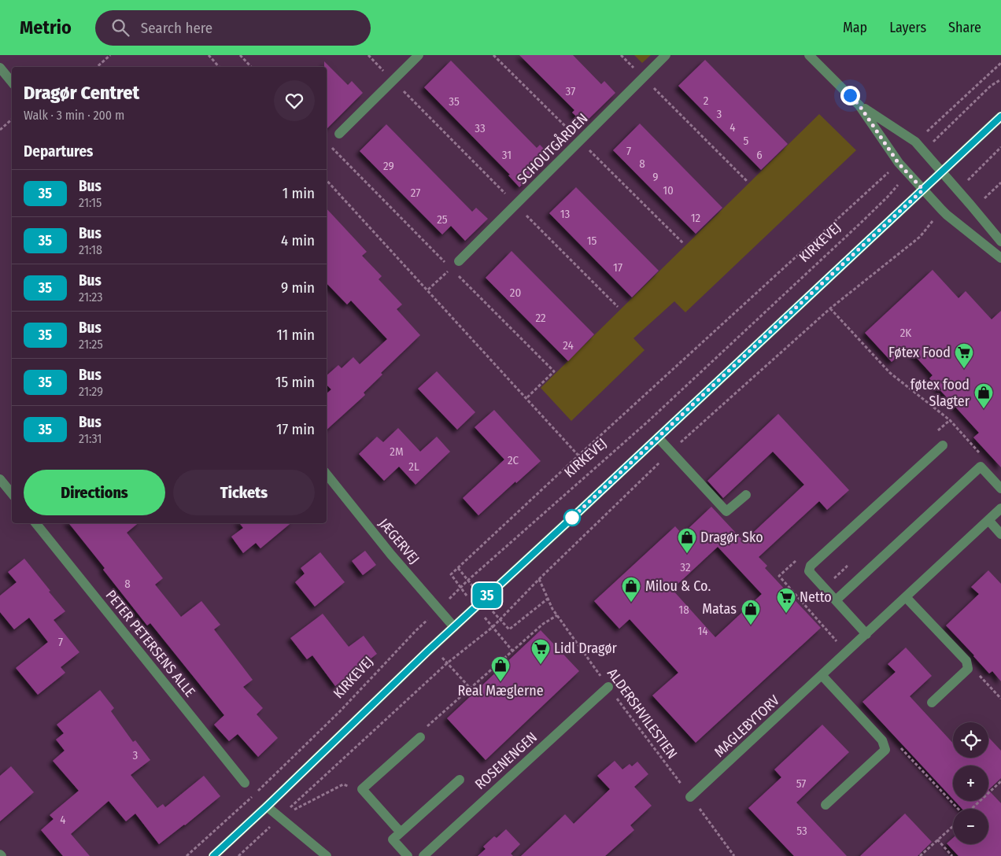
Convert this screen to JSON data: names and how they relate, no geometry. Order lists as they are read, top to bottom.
{
  "streets": {
    "street": [
      "SCHOUTGÅRDEN",
      "JÆGERVEJ",
      "PETER PETERSENS ALLE",
      "MAGLEBYTORV",
      "ROSENENGEN"
    ],
    "path": ["KIRKEVEJ", "ALDERSHVILESTIEN"]
  },
  "crossings": [
    ["KIRKEVEJ", "JÆGERVEJ"],
    ["ALDERSHVILESTIEN", "MAGLEBYTORV"],
    ["ALDERSHVILESTIEN", "ROSENENGEN"]
  ],
  "places": {
    "supermarket": ["Føtex Food", "Netto", "Lidl Dragør"],
    "shop": [
      "føtex food Slagter",
      "Dragør Sko",
      "Milou & Co.",
      "Matas",
      "Real Mæglerne"
    ]
  },
  "lines": ["bus line 35"],
  "house_numbers": [
    "37",
    "2",
    "35",
    "3",
    "4",
    "33",
    "5",
    "7",
    "31",
    "6",
    "8",
    "29",
    "9",
    "10",
    "27",
    "13",
    "12",
    "25",
    "15",
    "17",
    "20",
    "22",
    "2K",
    "24",
    "2M",
    "2C",
    "2L",
    "32",
    "8",
    "18",
    "14",
    "7",
    "3",
    "57",
    "4",
    "53"
  ],
  "page": {
    "header": "Metrio",
    "search": "Search here",
    "nav": ["Map", "Layers", "Share"],
    "on_map": "35",
    "heading": [
      ["Dragør Centret", "Walk · 3 min · 200 m"],
      "Departures"
    ],
    "list": [
      {
        "mark": "35",
        "name": "Bus",
        "note": "21:15",
        "value": "1 min"
      },
      {
        "mark": "35",
        "name": "Bus",
        "note": "21:18",
        "value": "4 min"
      },
      {
        "mark": "35",
        "name": "Bus",
        "note": "21:23",
        "value": "9 min"
      },
      {
        "mark": "35",
        "name": "Bus",
        "note": "21:25",
        "value": "11 min"
      },
      {
        "mark": "35",
        "name": "Bus",
        "note": "21:29",
        "value": "15 min"
      },
      {
        "mark": "35",
        "name": "Bus",
        "note": "21:31",
        "value": "17 min"
      }
    ],
    "buttons": ["Directions", "Tickets"],
    "map_buttons": ["+", "−"]
  }
}
